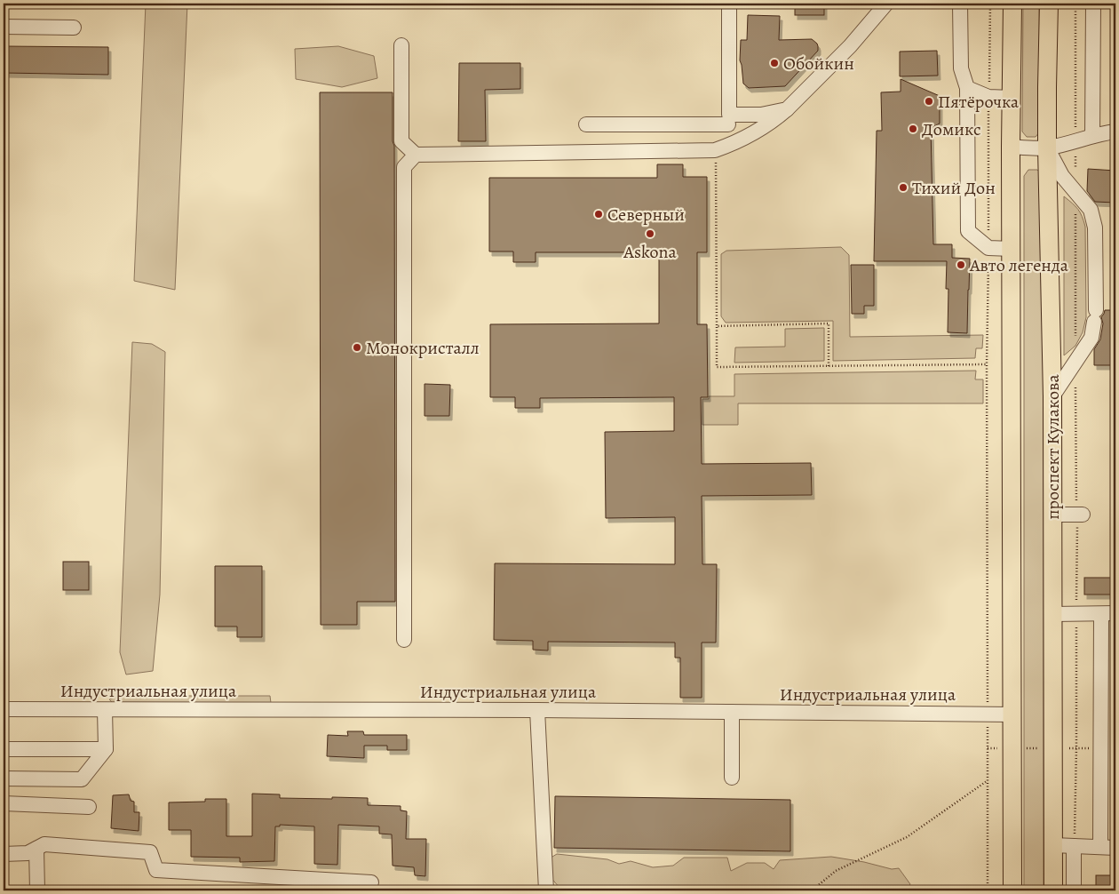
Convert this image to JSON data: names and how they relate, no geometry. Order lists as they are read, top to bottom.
{
  "streets": {
    "main road": ["проспект Кулакова"],
    "street": ["Индустриальная улица"]
  },
  "places": [
    "Обойкин",
    "Пятёрочка",
    "Домикс",
    "Тихий Дон",
    "Северный",
    "Askona",
    "Авто легенда",
    "Монокристалл"
  ]
}
